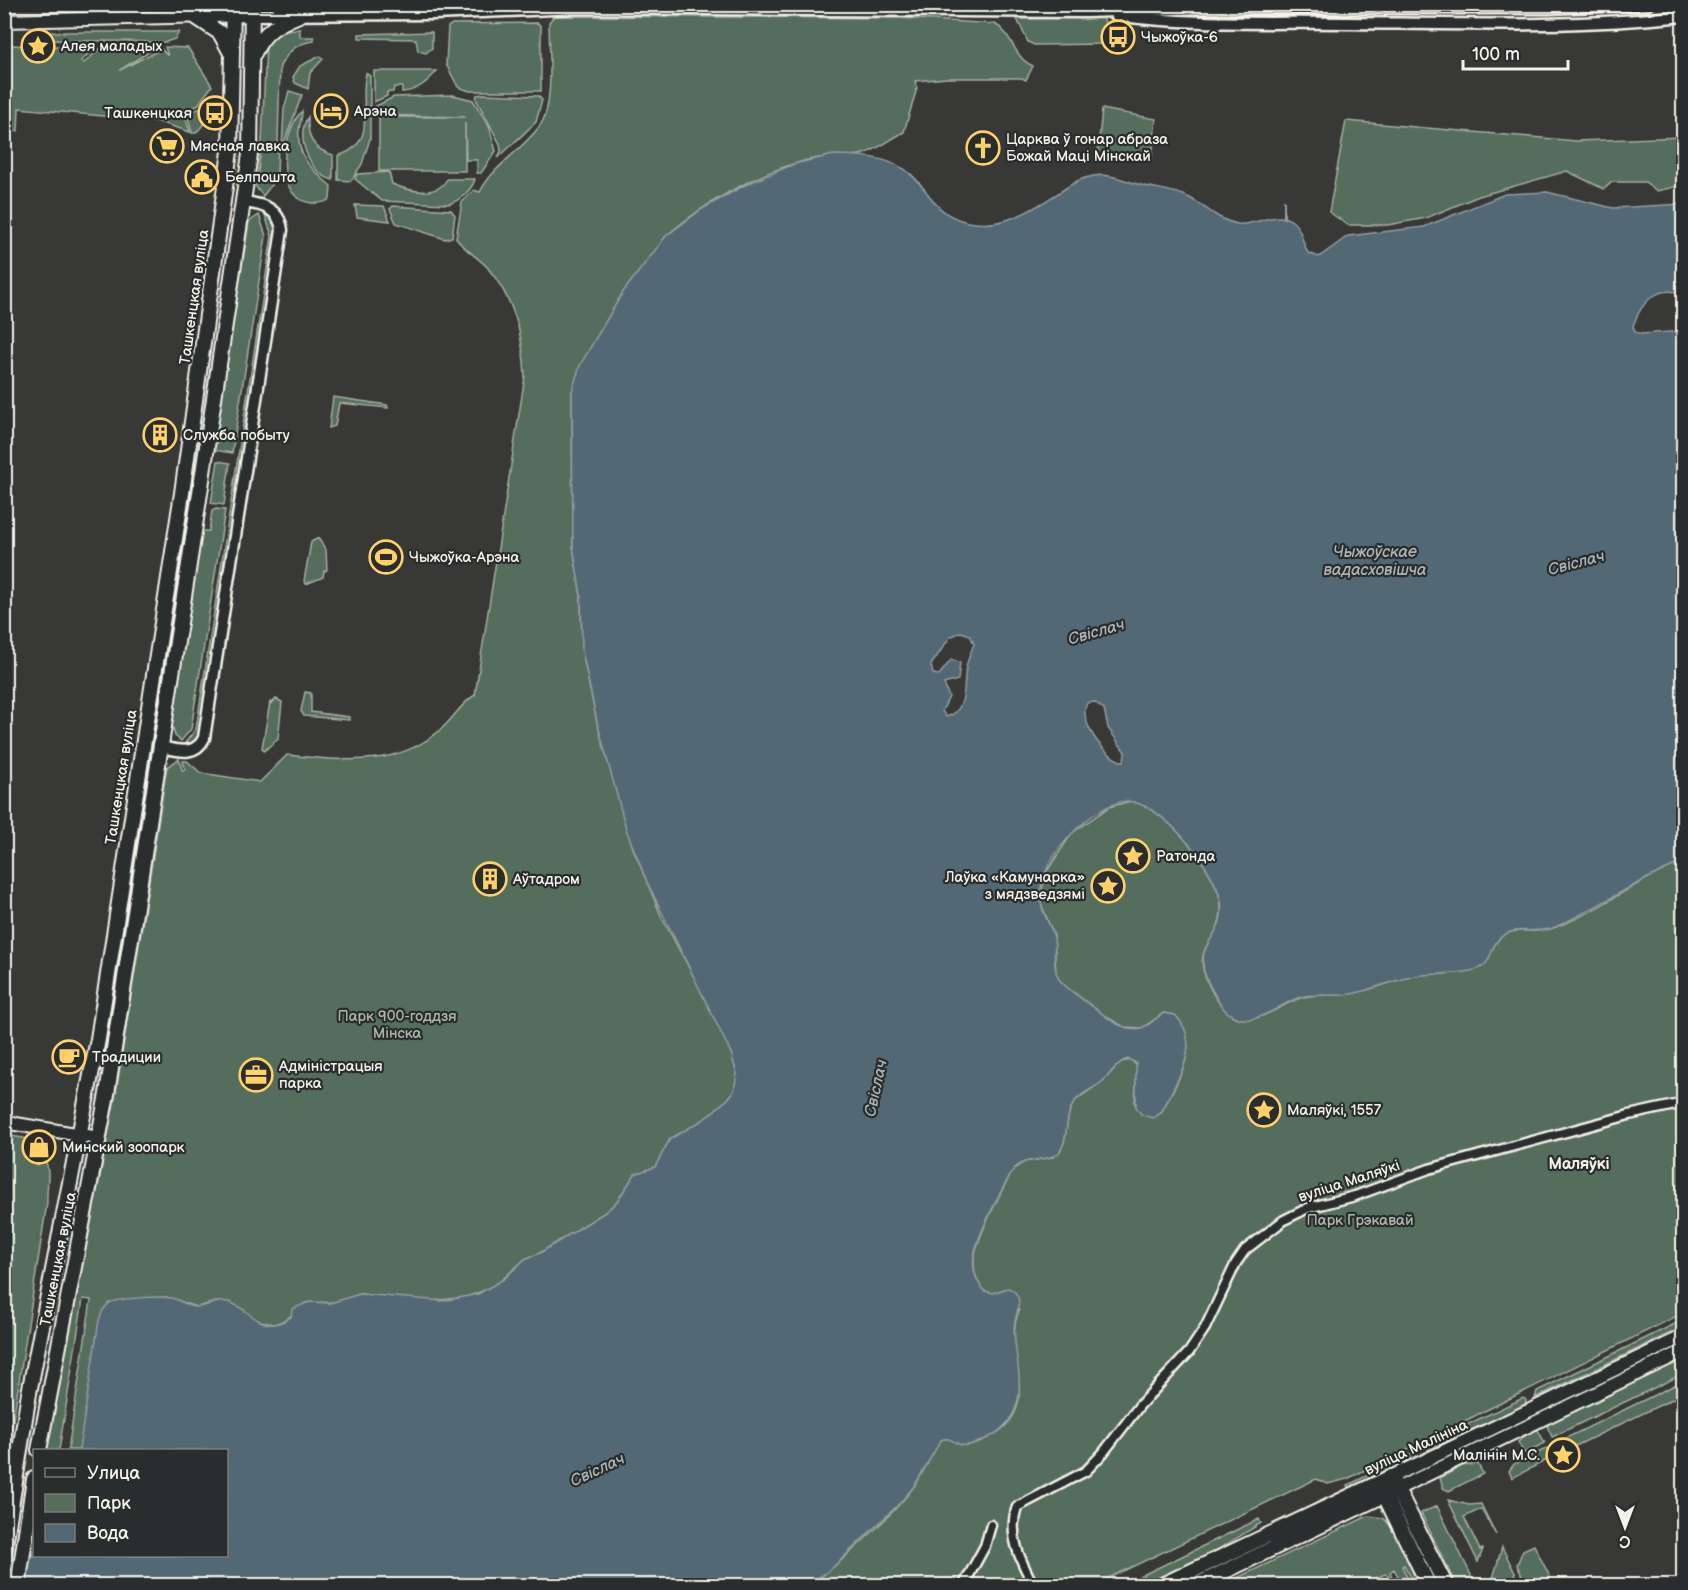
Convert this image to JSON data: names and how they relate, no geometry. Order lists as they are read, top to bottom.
{
  "streets": {
    "main road": ["Ташкенцкая вуліца", "вуліца Малініна"],
    "street": ["вуліца Маляўкі"]
  },
  "districts": ["Маляўкі"],
  "water": ["Чыжоўскае вадасховішча", "Свіслач"],
  "parks": ["Парк 900-годдзя Мінска", "Парк Грэкавай"],
  "places": {
    "bus stop": ["Чыжоўка-6", "Ташкенцкая"],
    "place": [
      "Алея маладых",
      "Ратонда",
      "Лаўка «Камунарка» з мядзведзямі",
      "Маляўкі, 1557",
      "Малінін М.С."
    ],
    "hotel": ["Арэна"],
    "supermarket": ["Мясная лавка"],
    "church": ["Царква ў гонар абраза Божай Маці Мінскай"],
    "public building": ["Белпошта"],
    "building": ["Служба побыту", "Аўтадром"],
    "sports": ["Чыжоўка-Арэна"],
    "cafe": ["Традиции"],
    "office": ["Адміністрацыя парка"],
    "shop": ["Минский зоопарк"]
  },
  "legend": ["Улица", "Парк", "Вода"],
  "scale_bar": "100 m",
  "north": "bottom"
}
